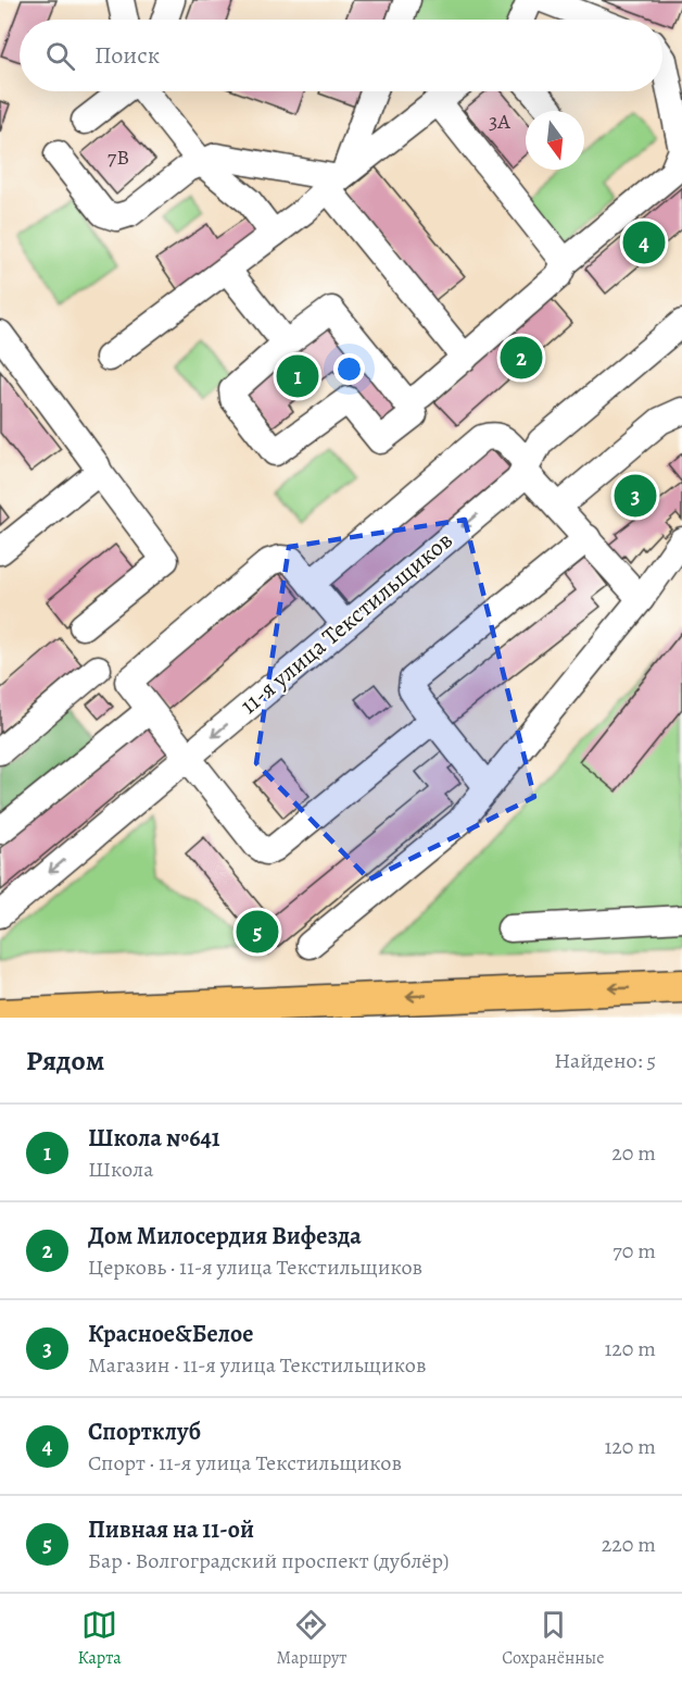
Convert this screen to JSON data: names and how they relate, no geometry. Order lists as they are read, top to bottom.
{
  "streets": {
    "street": ["11-я улица Текстильщиков"]
  },
  "house_numbers": ["3А", "7В"],
  "north": "bottom",
  "page": {
    "search": "Поиск",
    "pins": [
      "4",
      "2",
      "1",
      "3",
      "5"
    ],
    "heading": ["Рядом", "Найдено: 5"],
    "list": [
      {
        "mark": "1",
        "name": "Школа №641",
        "note": "Школа",
        "value": "20 m"
      },
      {
        "mark": "2",
        "name": "Дом Милосердия Вифезда",
        "note": "Церковь · 11-я улица Текстильщиков",
        "value": "70 m"
      },
      {
        "mark": "3",
        "name": "Красное&Белое",
        "note": "Магазин · 11-я улица Текстильщиков",
        "value": "120 m"
      },
      {
        "mark": "4",
        "name": "Спортклуб",
        "note": "Спорт · 11-я улица Текстильщиков",
        "value": "120 m"
      },
      {
        "mark": "5",
        "name": "Пивная на 11-ой",
        "note": "Бар · Волгоградский проспект (дублёр)",
        "value": "220 m"
      }
    ],
    "nav": ["Карта", "Маршрут", "Сохранённые"]
  }
}
